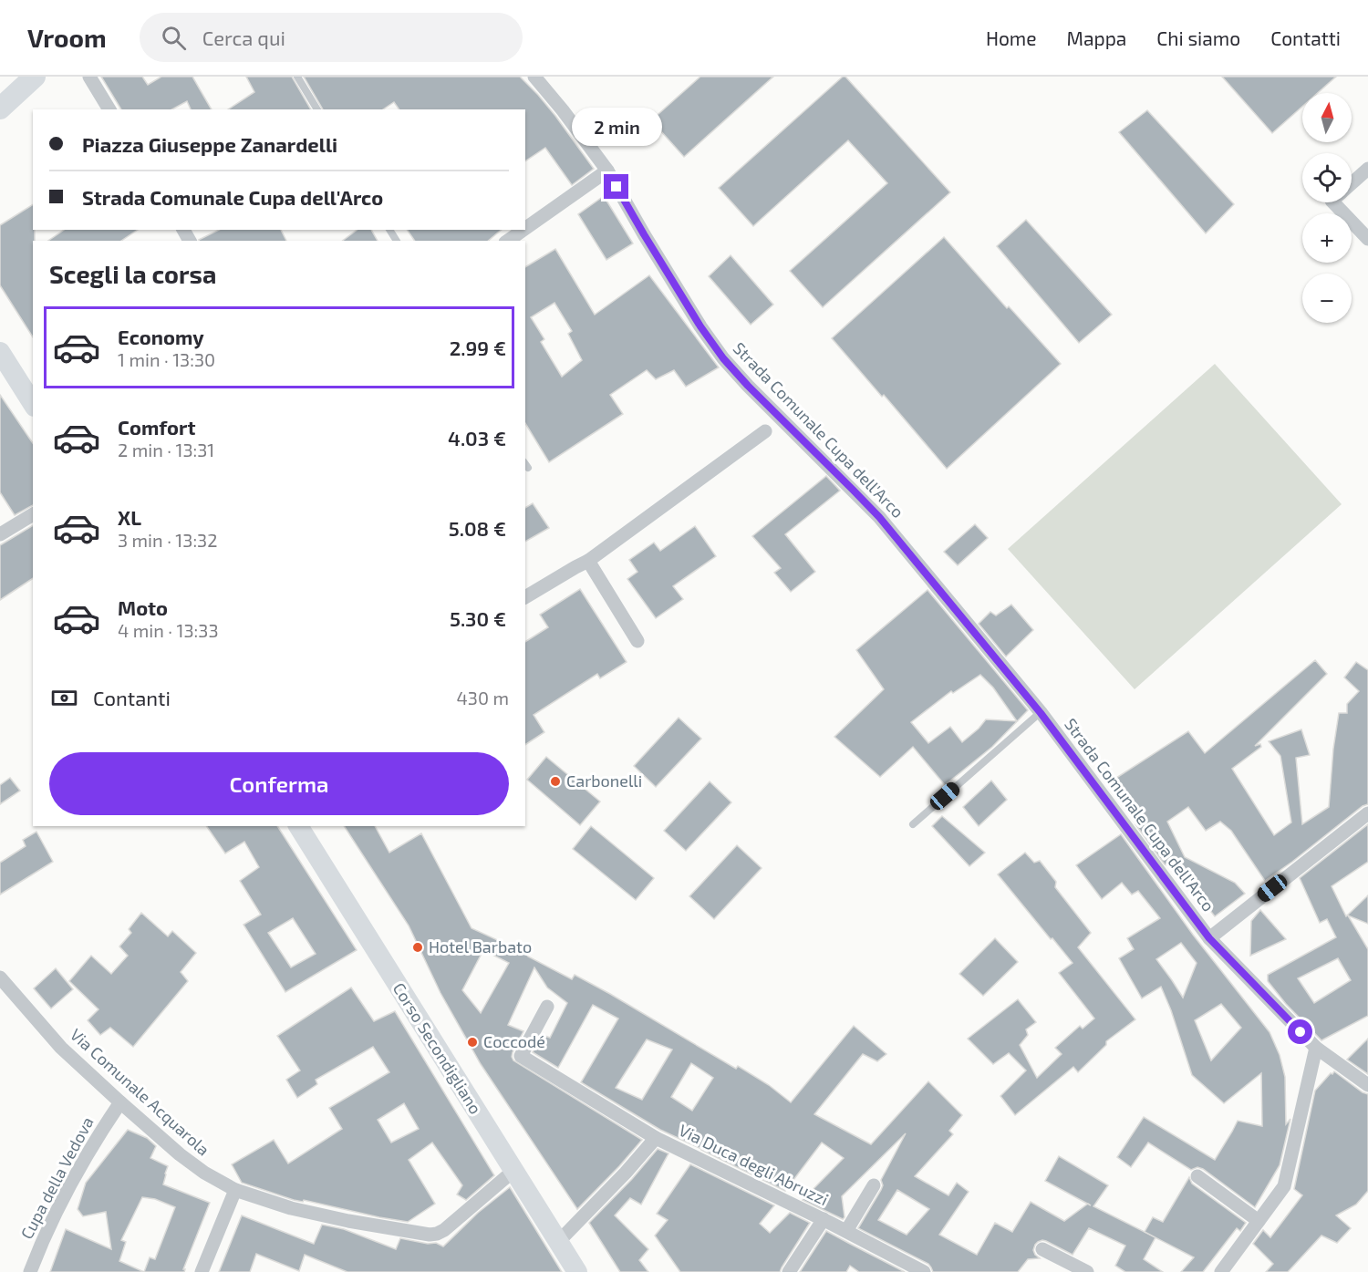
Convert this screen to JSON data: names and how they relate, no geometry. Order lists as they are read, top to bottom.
{
  "streets": {
    "main road": ["Corso Secondigliano"],
    "street": [
      "Strada Comunale Cupa dell'Arco",
      "Via Comunale Acquarola",
      "Via Duca degli Abruzzi",
      "Cupa della Vedova"
    ]
  },
  "crossings": [
    ["Corso Secondigliano", "Via Comunale Acquarola"],
    ["Corso Secondigliano", "Via Duca degli Abruzzi"],
    ["Via Comunale Acquarola", "Cupa della Vedova"]
  ],
  "places": ["Carbonelli", "Hotel Barbato", "Coccodé"],
  "north": "top",
  "page": {
    "header": "Vroom",
    "search": "Cerca qui",
    "nav": [
      "Home",
      "Mappa",
      "Chi siamo",
      "Contatti"
    ],
    "map_buttons": ["+", "−"],
    "bubble": "2 min",
    "banner": ["Piazza Giuseppe Zanardelli", "Strada Comunale Cupa dell'Arco"],
    "heading": "Scegli la corsa",
    "list": [
      {
        "name": "Economy",
        "note": "1 min · 13:30",
        "value": "2.99 €"
      },
      {
        "name": "Comfort",
        "note": "2 min · 13:31",
        "value": "4.03 €"
      },
      {
        "name": "XL",
        "note": "3 min · 13:32",
        "value": "5.08 €"
      },
      {
        "name": "Moto",
        "note": "4 min · 13:33",
        "value": "5.30 €"
      }
    ],
    "pay": ["Contanti", "430 m"],
    "buttons": "Conferma"
  }
}
